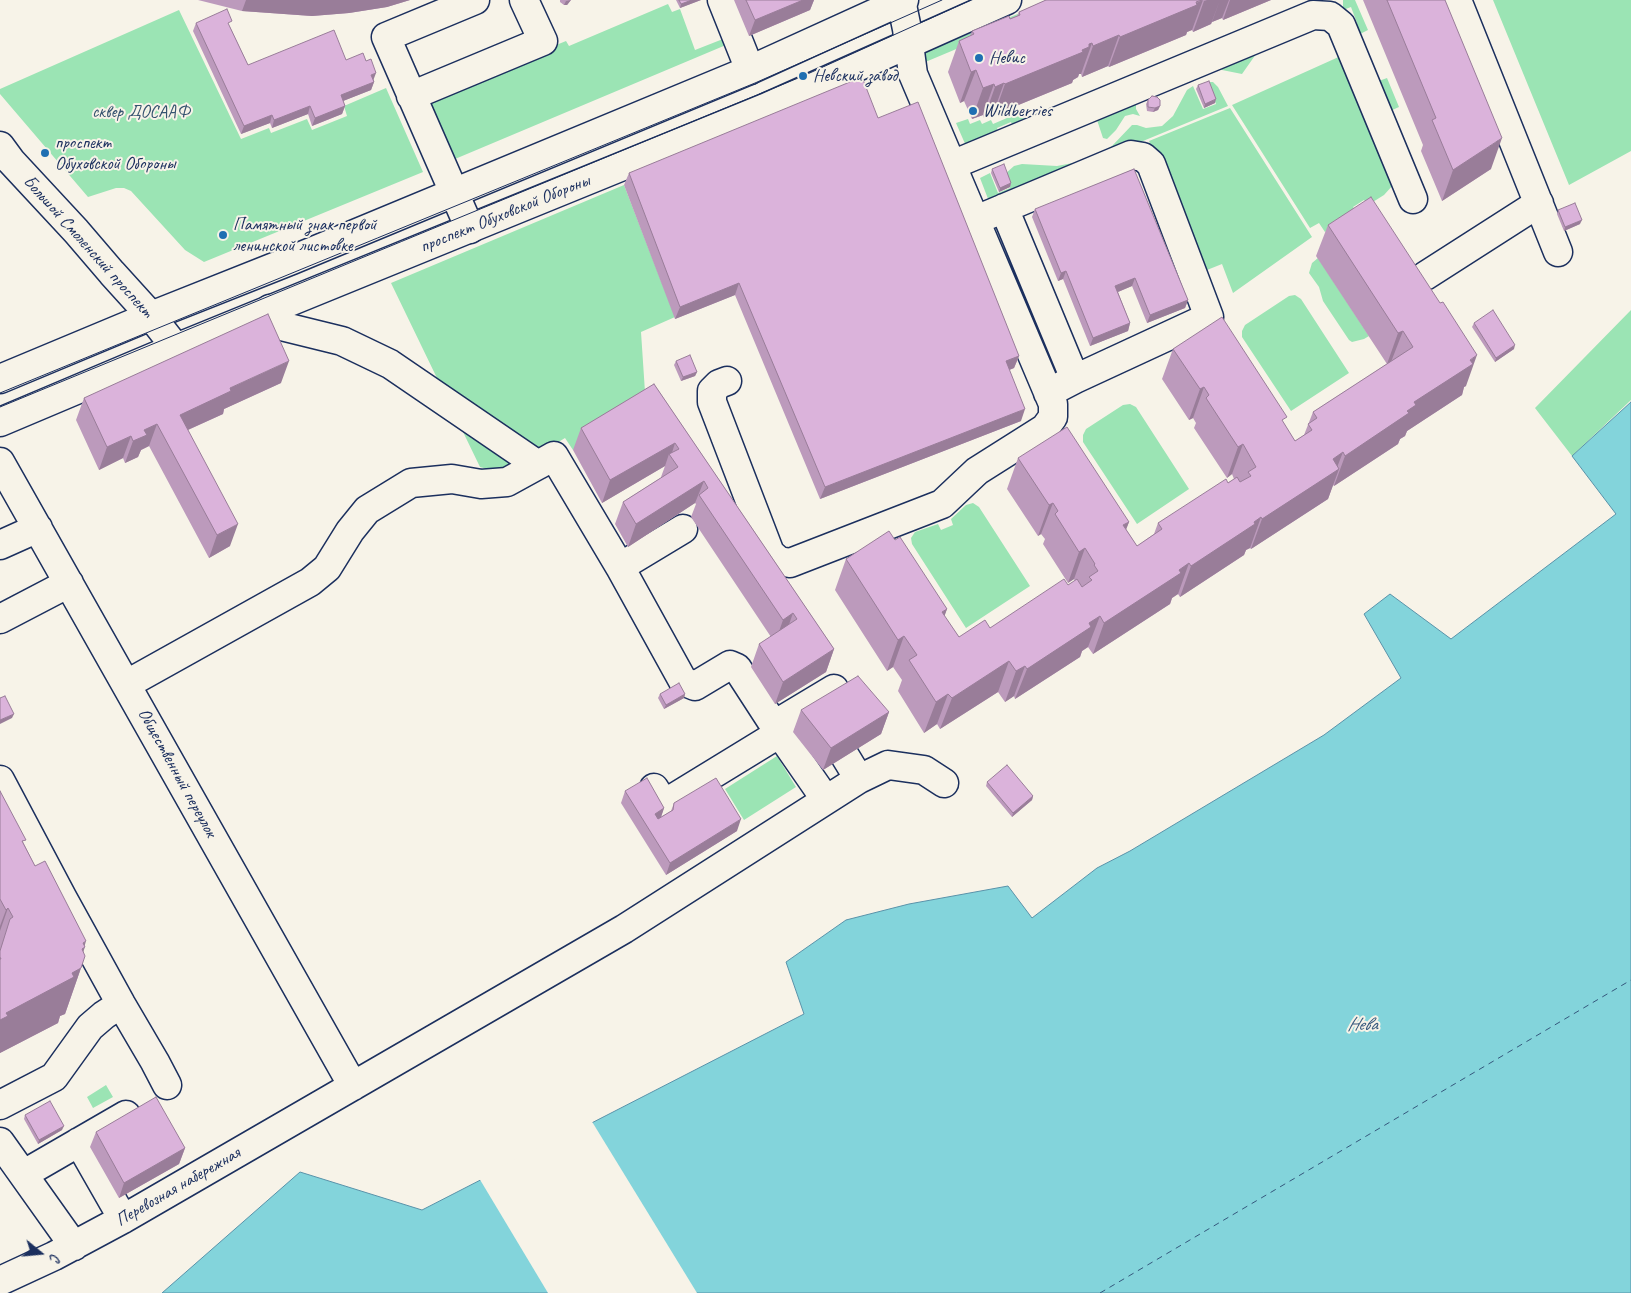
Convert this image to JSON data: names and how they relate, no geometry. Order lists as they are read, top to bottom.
{
  "streets": {
    "main road": [
      "проспект Обуховской Обороны",
      "Большой Смоленский проспект",
      "Общественный переулок",
      "Перевозная набережная"
    ]
  },
  "crossings": [
    ["проспект Обуховской Обороны", "Большой Смоленский проспект"],
    ["Общественный переулок", "Перевозная набережная"]
  ],
  "water": ["Нева"],
  "parks": ["сквер ДОСААФ"],
  "places": [
    "Невис",
    "Невский завод",
    "Wildberries",
    "проспект Обуховской Обороны",
    "Памятный знак первой ленинской листовке"
  ],
  "north": "right"
}
